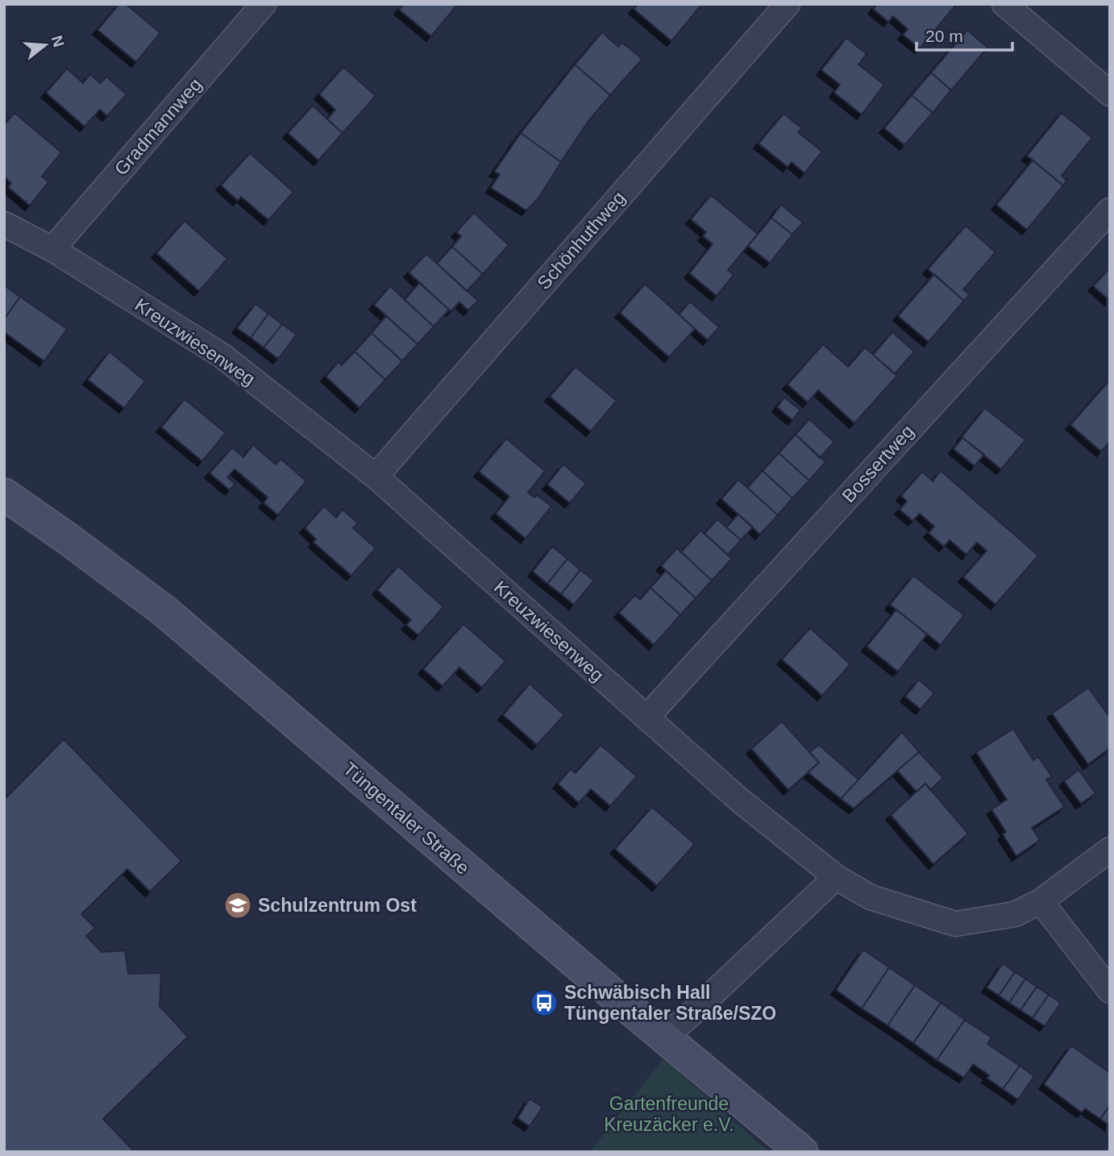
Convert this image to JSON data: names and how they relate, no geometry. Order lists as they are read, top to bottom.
{
  "streets": {
    "street": [
      "Gradmannweg",
      "Schönhuthweg",
      "Kreuzwiesenweg",
      "Bossertweg",
      "Tüngentaler Straße"
    ]
  },
  "crossings": [
    ["Gradmannweg", "Kreuzwiesenweg"],
    ["Schönhuthweg", "Kreuzwiesenweg"],
    ["Kreuzwiesenweg", "Bossertweg"]
  ],
  "parks": ["Gartenfreunde Kreuzäcker e.V."],
  "places": {
    "school or university": ["Schulzentrum Ost"],
    "bus stop": ["Schwäbisch Hall Tüngentaler Straße/SZO"]
  },
  "scale_bar": "20 m",
  "north": "right"
}
